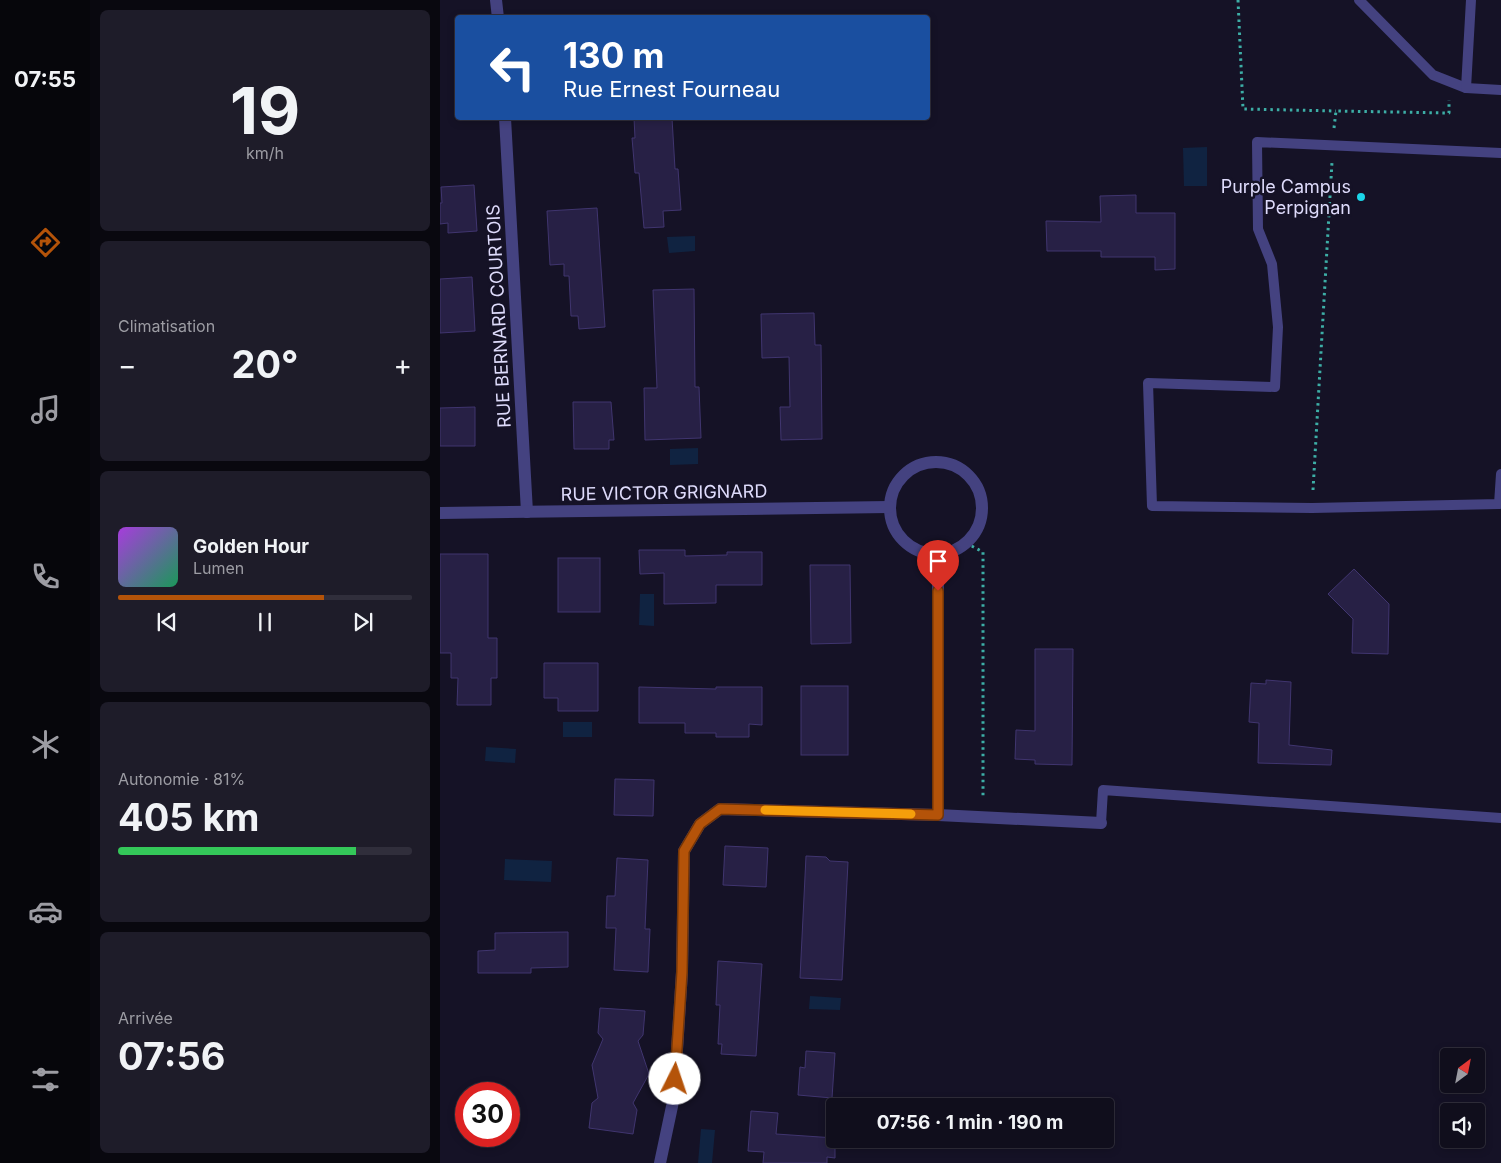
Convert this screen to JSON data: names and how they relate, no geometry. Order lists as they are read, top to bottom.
{
  "streets": {
    "street": ["RUE BERNARD COURTOIS", "RUE VICTOR GRIGNARD"]
  },
  "crossings": [
    ["RUE BERNARD COURTOIS", "RUE VICTOR GRIGNARD"]
  ],
  "places": ["Purple Campus Perpignan"],
  "north": "top right",
  "page": {
    "tabs": "07:55",
    "tile": [
      ["19", "km/h"],
      "Climatisation",
      ["Autonomie · 81%", "405 km"],
      ["Arrivée", "07:56"]
    ],
    "turn": ["130 m", "Rue Ernest Fourneau"],
    "heat": ["−", "20°", "+"],
    "song": ["Golden Hour", "Lumen"],
    "limit": "30",
    "trip": "07:56 · 1 min · 190 m"
  }
}
